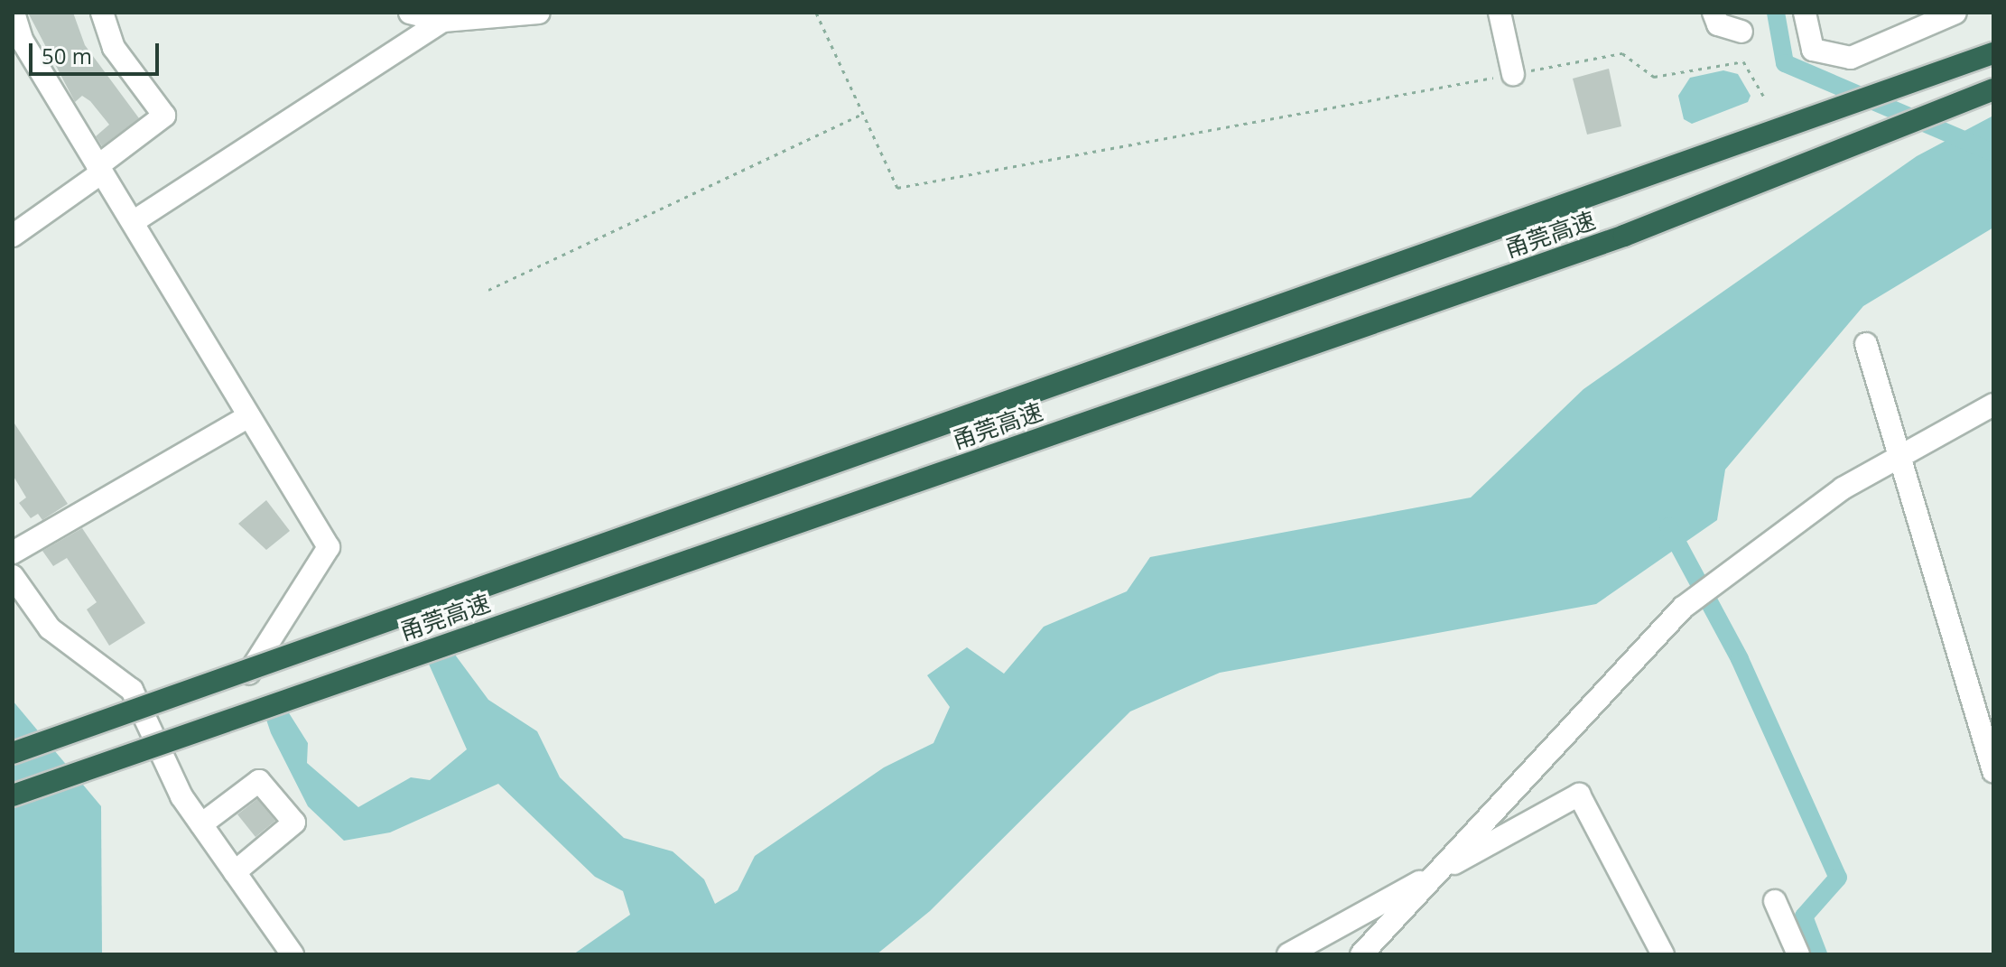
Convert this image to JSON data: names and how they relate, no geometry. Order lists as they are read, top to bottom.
{
  "streets": {
    "highway": ["甬莞高速"]
  },
  "scale_bar": "50 m"
}
